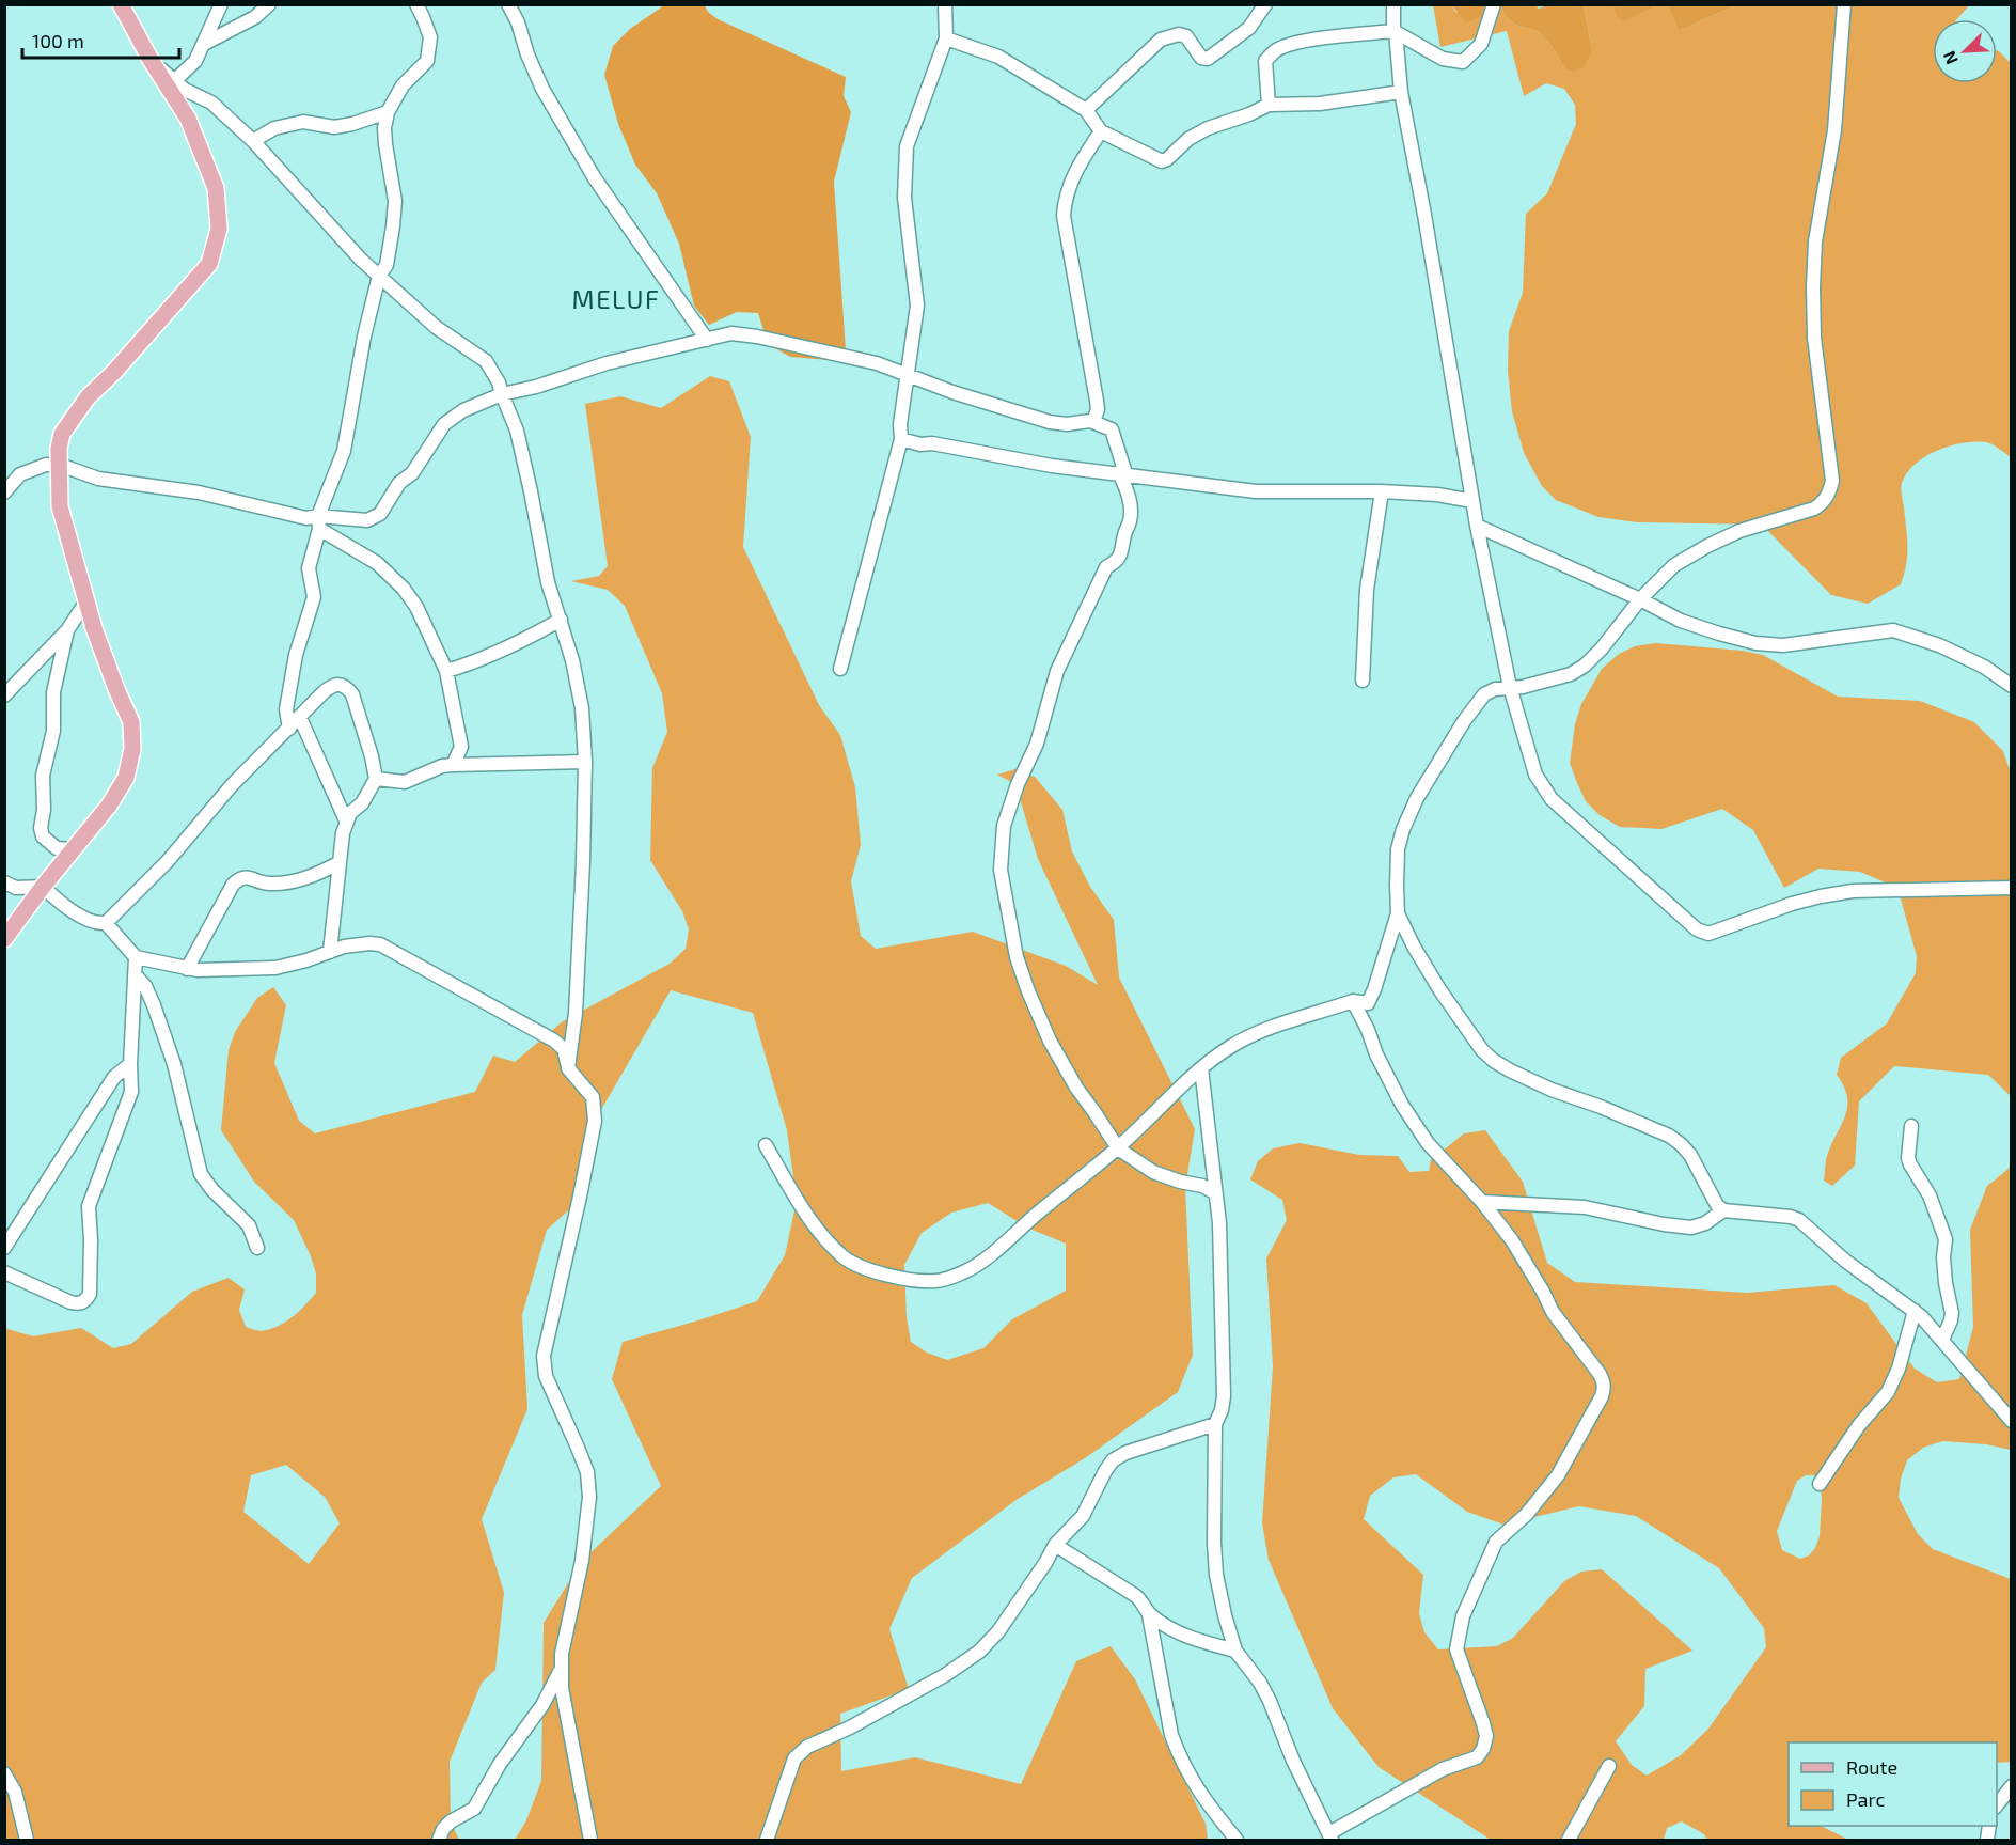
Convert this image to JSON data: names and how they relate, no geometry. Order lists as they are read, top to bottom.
{
  "districts": ["MELUF"],
  "legend": ["Route", "Parc"],
  "scale_bar": "100 m",
  "north": "bottom left"
}
